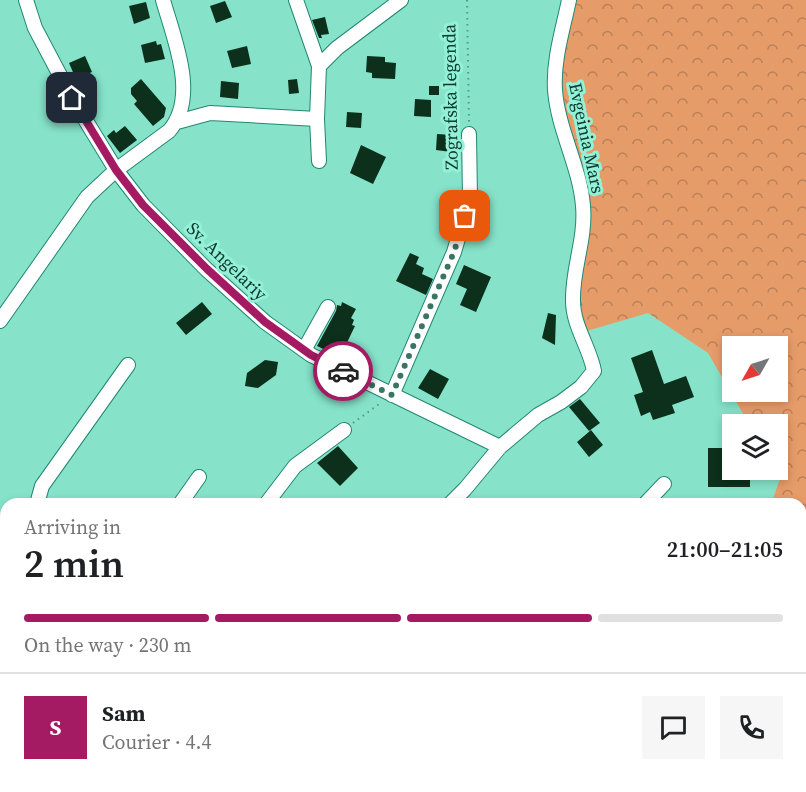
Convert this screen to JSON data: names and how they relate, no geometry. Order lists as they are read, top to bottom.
{
  "streets": {
    "street": ["Zografska legenda", "Evgeinia Mars", "Sv. Angelariy"]
  },
  "crossings": [
    ["Zografska legenda", "Sv. Angelariy"],
    ["Evgeinia Mars", "Sv. Angelariy"]
  ],
  "north": "bottom left",
  "page": {
    "heading": ["2 min", "Arriving in", "21:00–21:05"],
    "panel": ["Sam", "Courier · 4.4"],
    "bar": "On the way · 230 m",
    "round": "S"
  }
}
